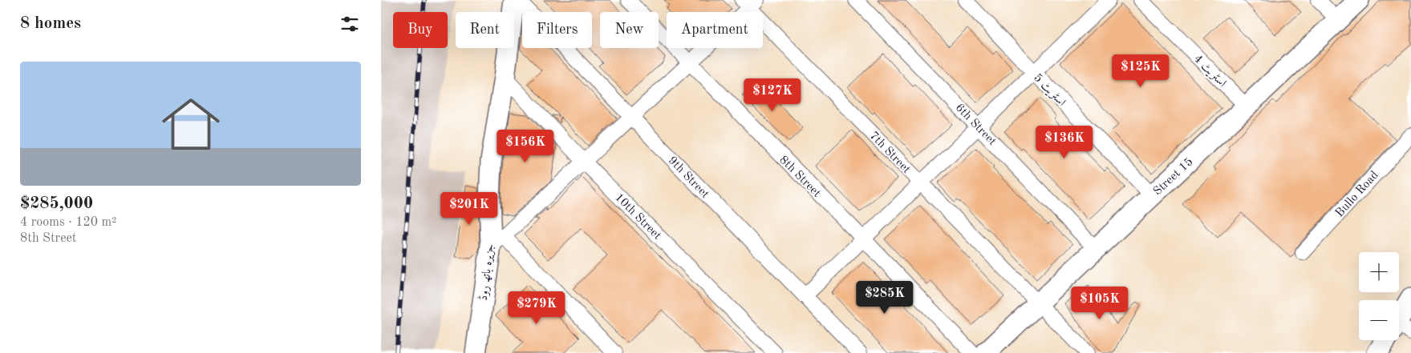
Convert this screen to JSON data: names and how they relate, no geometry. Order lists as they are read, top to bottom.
{
  "streets": {
    "street": [
      "اسٹریٹ 4",
      "اسٹریٹ 5",
      "6th Street",
      "7th Street",
      "8th Street",
      "Street 15",
      "9th Street",
      "Bullo Road",
      "10th Street",
      "جزیرہ باتھ روڈ"
    ]
  },
  "crossings": [
    ["اسٹریٹ 4", "Street 15"],
    ["اسٹریٹ 5", "Street 15"],
    ["6th Street", "Street 15"],
    ["7th Street", "Street 15"],
    ["10th Street", "جزیرہ باتھ روڈ"]
  ],
  "page": {
    "heading": "8 homes",
    "chip": [
      "Buy",
      "Rent",
      "Filters",
      "New",
      "Apartment"
    ],
    "list": [
      {
        "name": "$285,000",
        "note": "4 rooms · 120 m² · 8th Street"
      }
    ],
    "price": [
      "$125K",
      "$127K",
      "$136K",
      "$156K",
      "$201K",
      "$285K",
      "$105K",
      "$279K"
    ],
    "map_buttons": ["+", "−"]
  }
}
